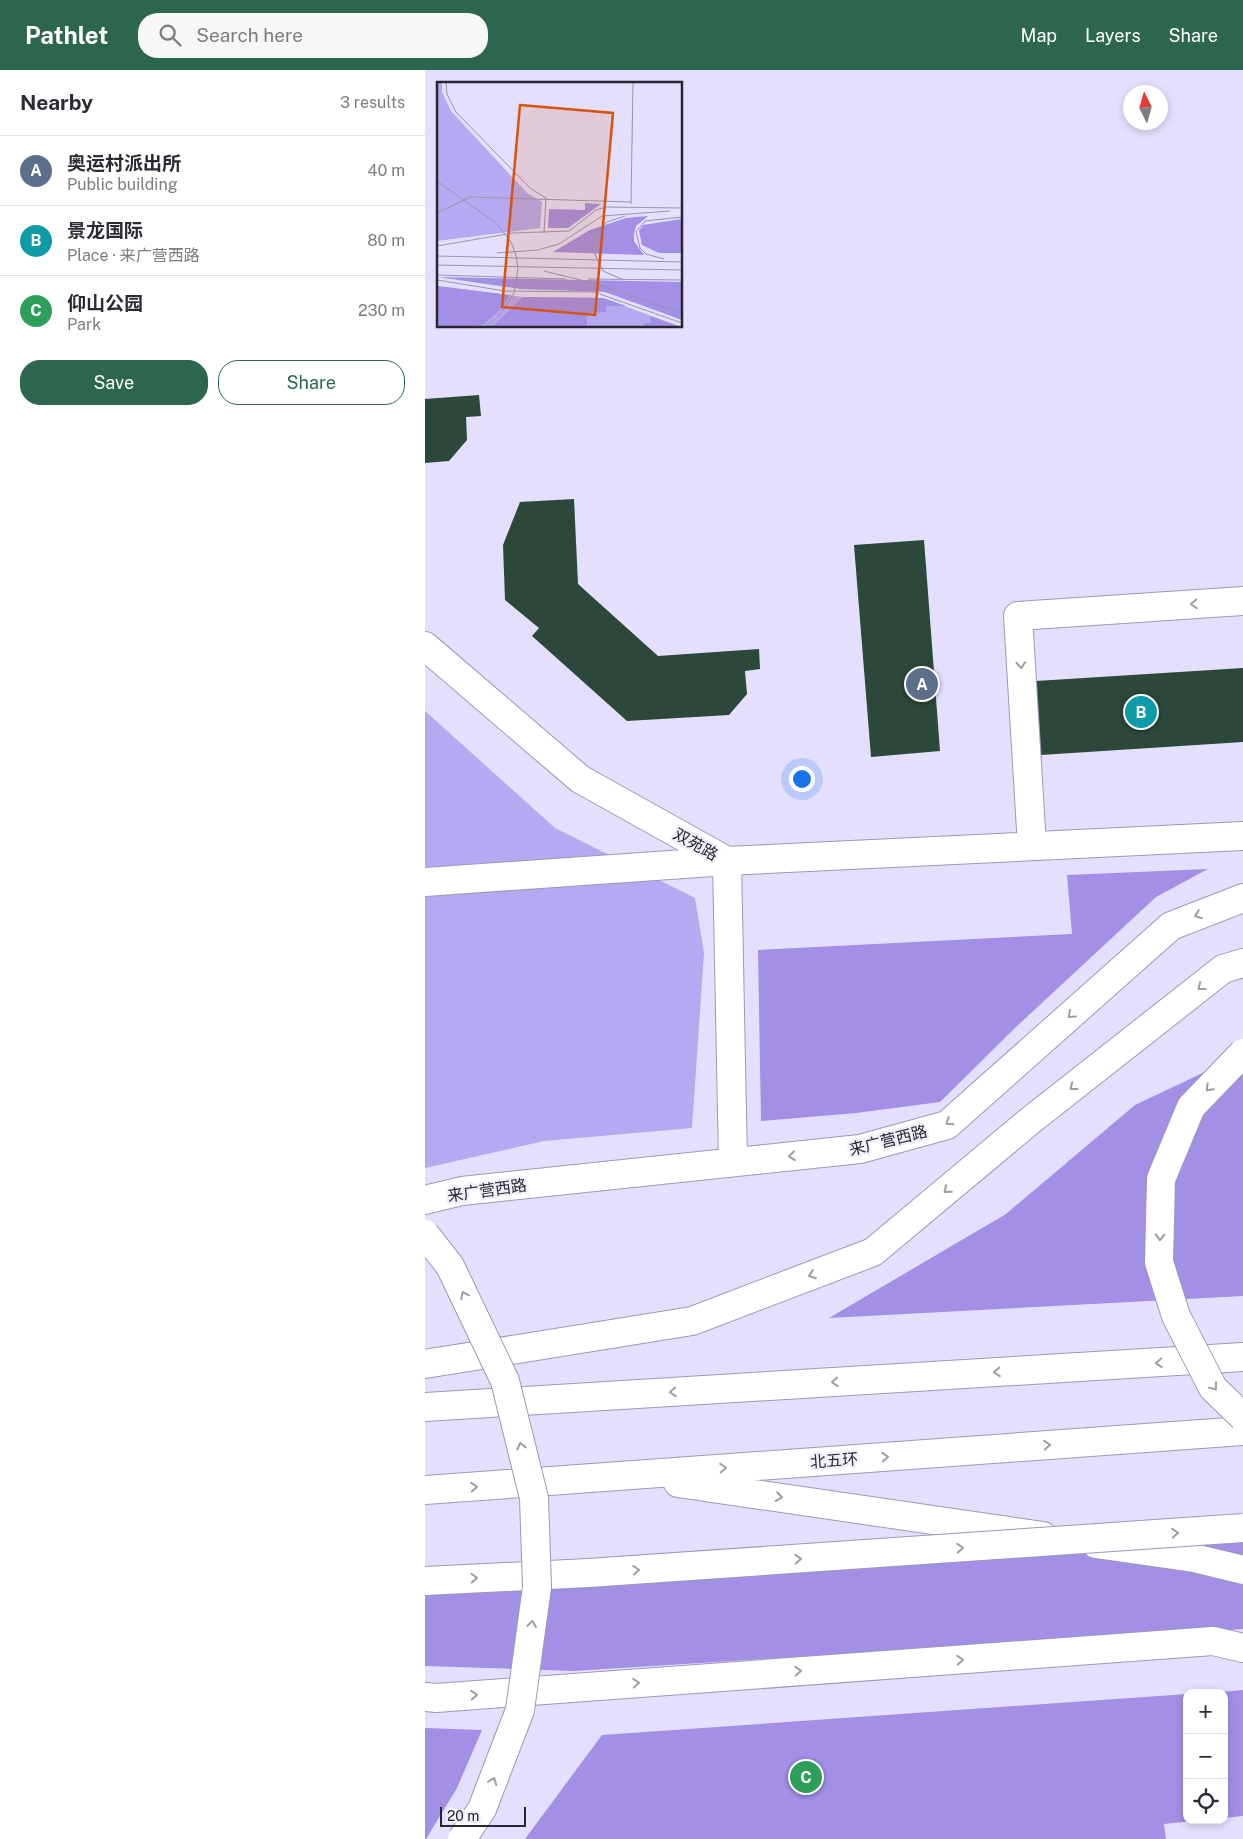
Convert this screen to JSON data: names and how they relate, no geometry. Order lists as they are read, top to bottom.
{
  "streets": {
    "main road": ["双苑路", "来广营西路", "北五环"]
  },
  "crossings": [
    ["双苑路", "来广营西路"]
  ],
  "scale_bar": "20 m",
  "north": "top",
  "page": {
    "header": "Pathlet",
    "search": "Search here",
    "nav": ["Map", "Layers", "Share"],
    "heading": ["Nearby", "3 results"],
    "list": [
      {
        "mark": "A",
        "name": "奥运村派出所",
        "note": "Public building",
        "value": "40 m"
      },
      {
        "mark": "B",
        "name": "景龙国际",
        "note": "Place · 来广营西路",
        "value": "80 m"
      },
      {
        "mark": "C",
        "name": "仰山公园",
        "note": "Park",
        "value": "230 m"
      }
    ],
    "buttons": ["Save", "Share"],
    "pins": ["A", "B", "C"],
    "map_buttons": ["+", "−"],
    "scale": "20 m"
  }
}
